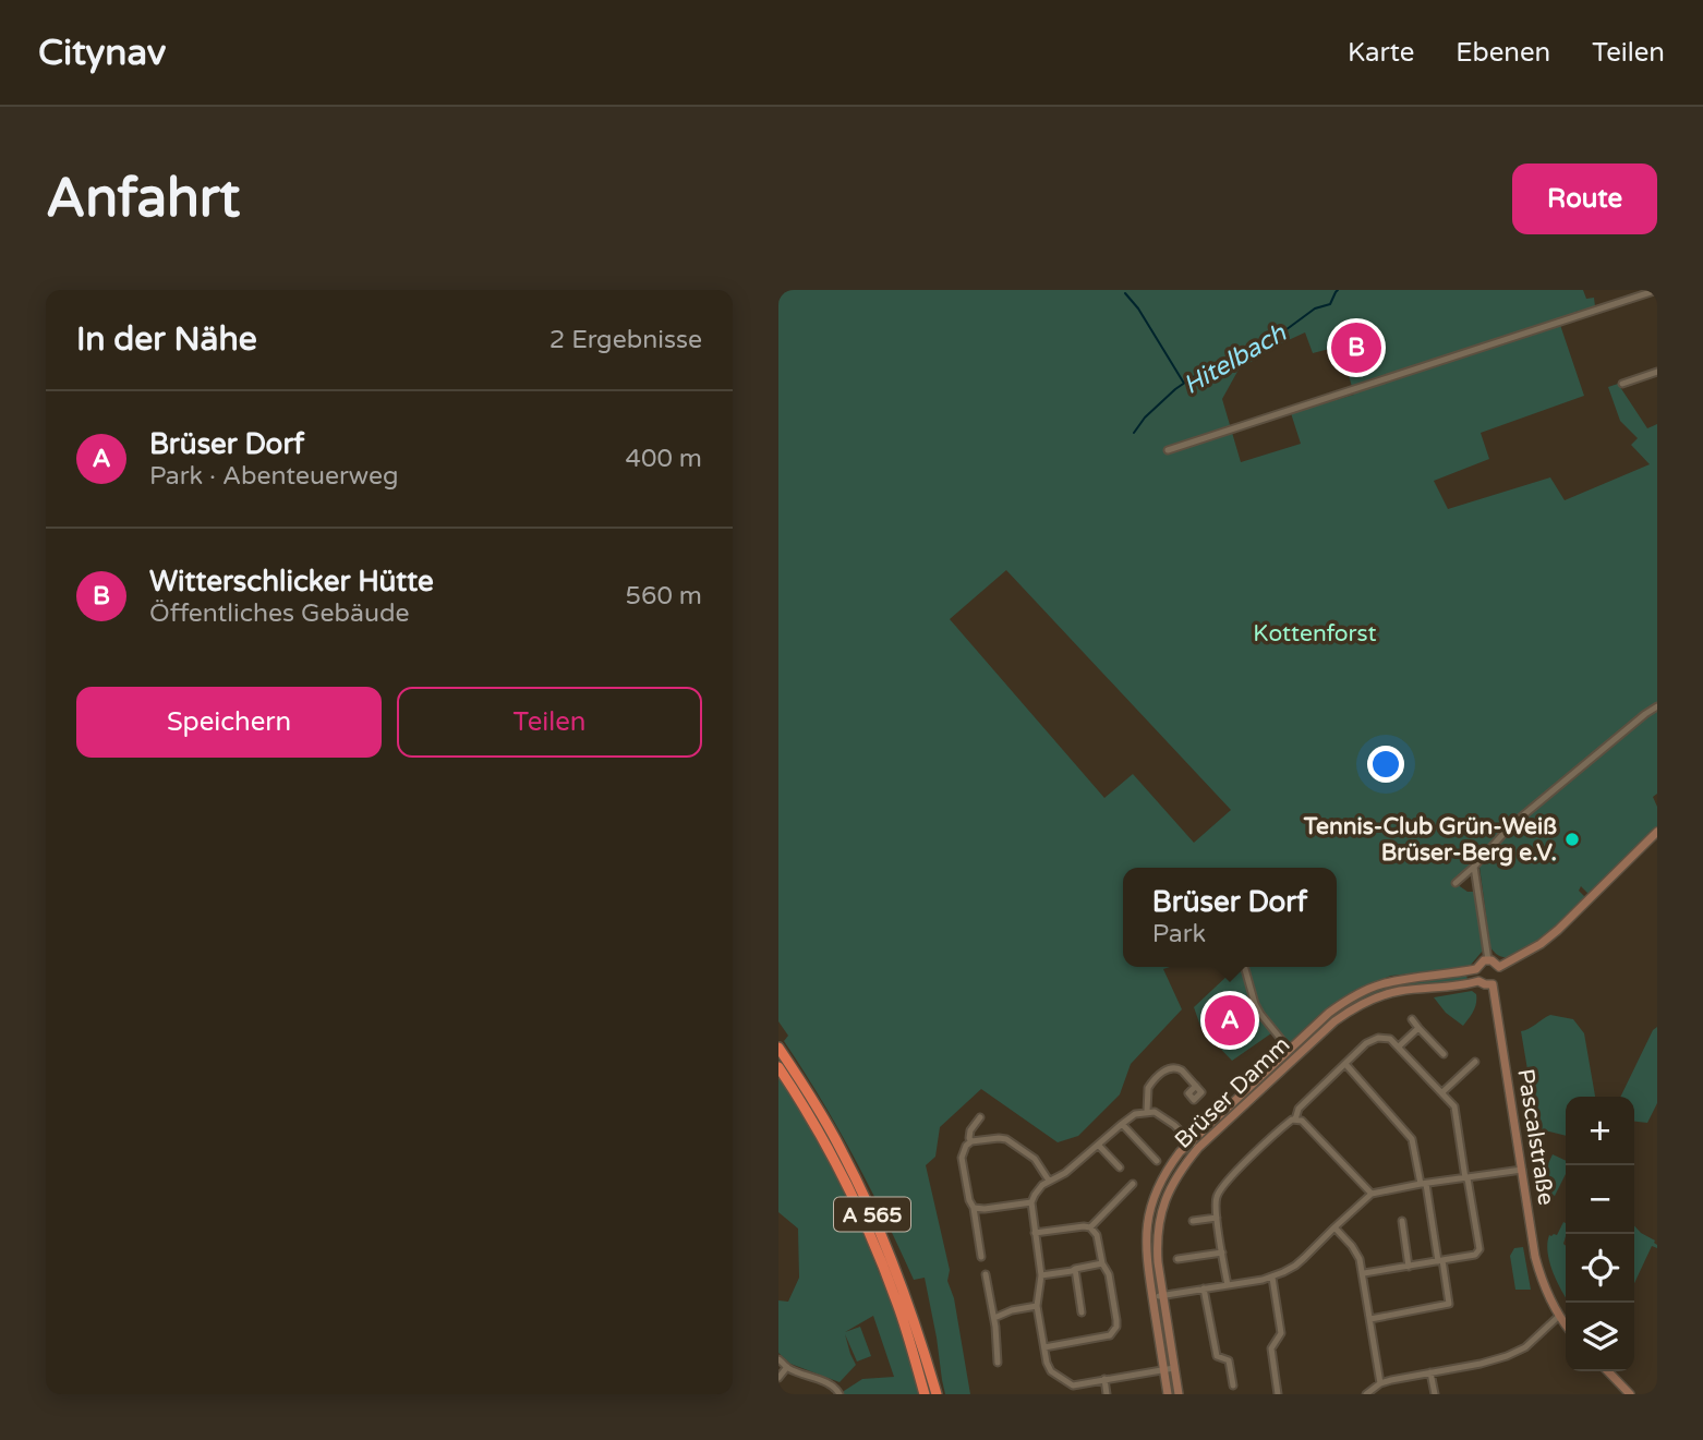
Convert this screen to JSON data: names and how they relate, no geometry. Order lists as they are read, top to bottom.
{
  "streets": {
    "highway": ["A 565"],
    "street": ["Brüser Damm", "Pascalstraße"]
  },
  "crossings": [
    ["Brüser Damm", "Pascalstraße"]
  ],
  "water": ["Hitelbach"],
  "parks": ["Kottenforst"],
  "places": ["Tennis-Club Grün-Weiß Brüser-Berg e.V."],
  "page": {
    "header": "Citynav",
    "nav": ["Karte", "Ebenen", "Teilen"],
    "buttons": [
      "Route",
      ["Speichern", "Teilen"]
    ],
    "title": "Anfahrt",
    "heading": ["In der Nähe", "2 Ergebnisse"],
    "pins": ["B", "A"],
    "list": [
      {
        "mark": "A",
        "name": "Brüser Dorf",
        "note": "Park · Abenteuerweg",
        "value": "400 m"
      },
      {
        "mark": "B",
        "name": "Witterschlicker Hütte",
        "note": "Öffentliches Gebäude",
        "value": "560 m"
      }
    ],
    "popup": ["Brüser Dorf", "Park"],
    "map_buttons": ["+", "−"]
  }
}
